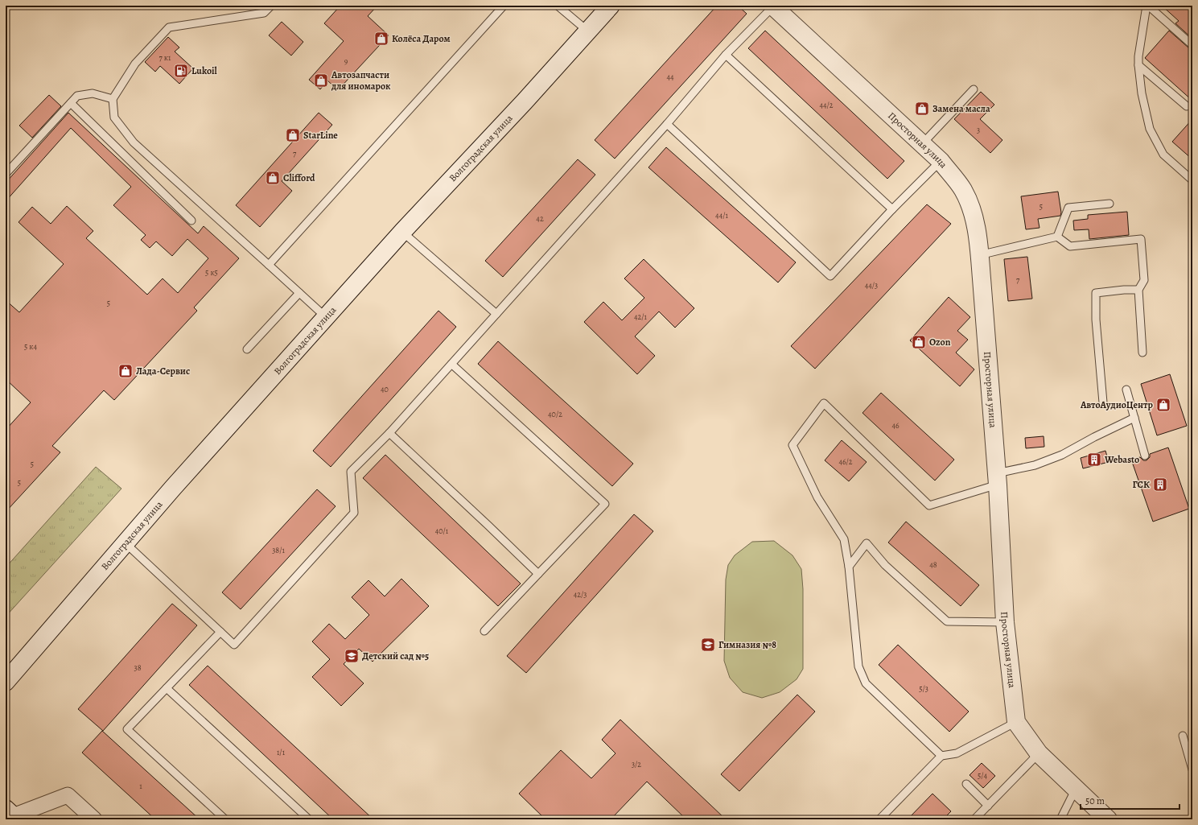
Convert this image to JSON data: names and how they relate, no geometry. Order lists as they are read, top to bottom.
{
  "streets": {
    "street": ["Просторная улица", "Волгоградская улица"]
  },
  "places": {
    "shop": [
      "Колёса Даром",
      "Автозапчасти для иномарок",
      "Замена масла",
      "StarLine",
      "Clifford",
      "Ozon",
      "Лада-Сервис",
      "АвтоАудиоЦентр"
    ],
    "fuel station": ["Lukoil"],
    "building": ["Webasto", "ГСК"],
    "school or university": ["Гимназия №8", "Детский сад №5"]
  },
  "house_numbers": [
    "7 к1",
    "9",
    "44",
    "44/2",
    "3",
    "7",
    "5",
    "44/1",
    "42",
    "5 к5",
    "7",
    "44/3",
    "5",
    "42/1",
    "5 к4",
    "40",
    "40/2",
    "46",
    "46/2",
    "5",
    "5",
    "40/1",
    "38/1",
    "48",
    "42/3",
    "38",
    "5/3",
    "1/1",
    "3/2",
    "5/4",
    "1"
  ],
  "scale_bar": "50 m"
}
